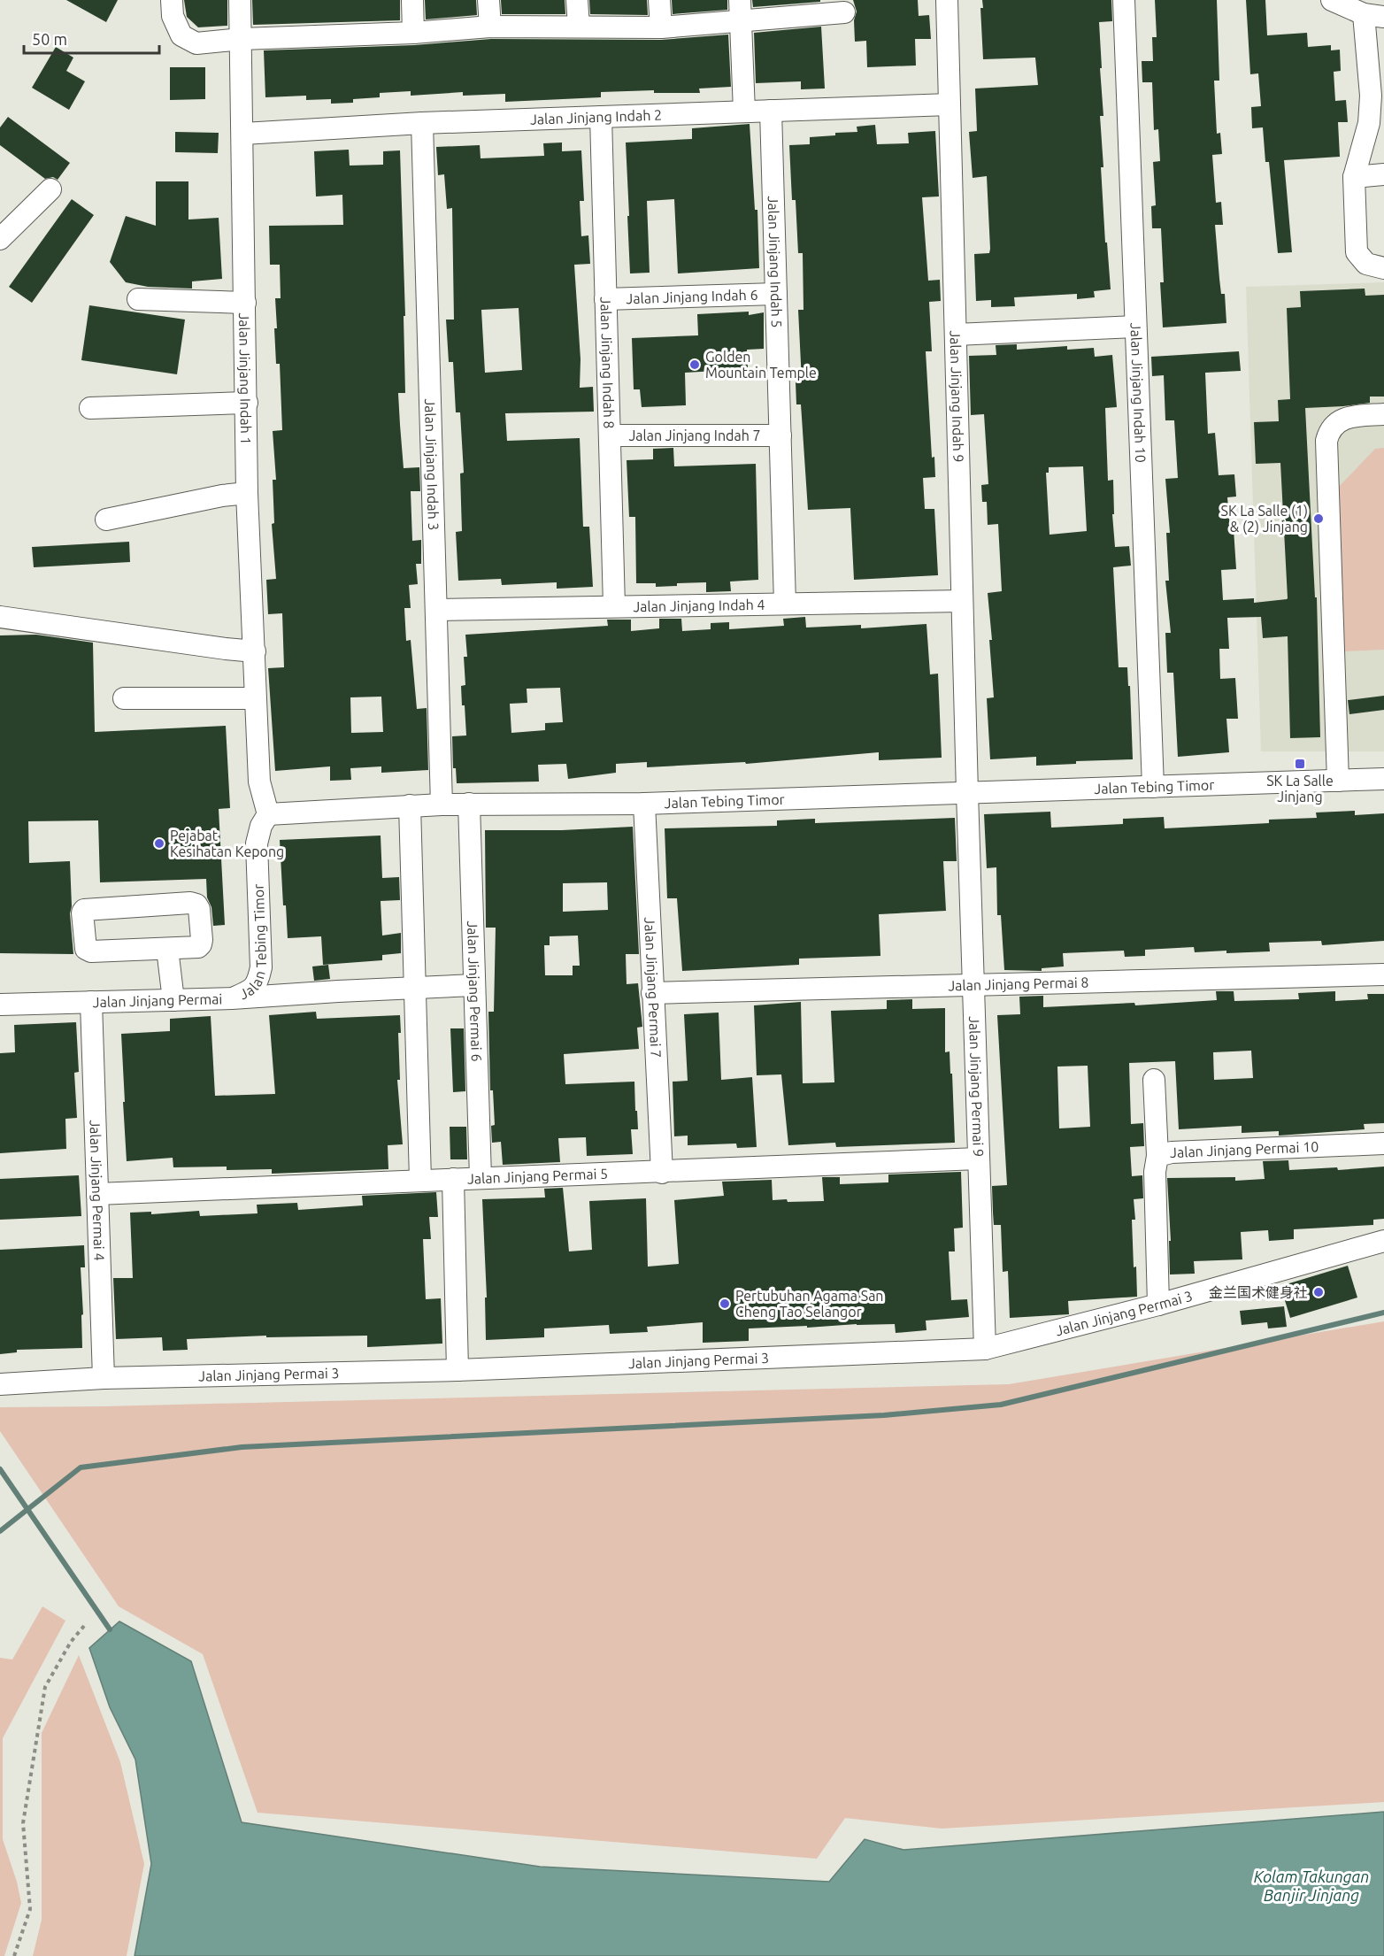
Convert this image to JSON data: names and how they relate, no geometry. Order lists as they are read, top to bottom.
{
  "streets": {
    "street": [
      "Jalan Jinjang Indah 2",
      "Jalan Jinjang Indah 5",
      "Jalan Jinjang Indah 6",
      "Jalan Jinjang Indah 8",
      "Jalan Jinjang Indah 1",
      "Jalan Jinjang Indah 10",
      "Jalan Jinjang Indah 9",
      "Jalan Jinjang Indah 7",
      "Jalan Jinjang Indah 3",
      "Jalan Jinjang Indah 4",
      "Jalan Tebing Timor",
      "Jalan Jinjang Permai 8",
      "Jalan Jinjang Permai 7",
      "Jalan Jinjang Permai 6",
      "Jalan Jinjang Permai",
      "Jalan Jinjang Permai 9",
      "Jalan Jinjang Permai 10",
      "Jalan Jinjang Permai 5",
      "Jalan Jinjang Permai 4",
      "Jalan Jinjang Permai 3"
    ]
  },
  "crossings": [
    ["Jalan Jinjang Indah 2", "Jalan Jinjang Indah 5"],
    ["Jalan Jinjang Indah 2", "Jalan Jinjang Indah 8"],
    ["Jalan Jinjang Indah 2", "Jalan Jinjang Indah 1"],
    ["Jalan Jinjang Indah 2", "Jalan Jinjang Indah 9"],
    ["Jalan Jinjang Indah 2", "Jalan Jinjang Indah 3"],
    ["Jalan Jinjang Indah 5", "Jalan Jinjang Indah 6"],
    ["Jalan Jinjang Indah 5", "Jalan Jinjang Indah 7"],
    ["Jalan Jinjang Indah 5", "Jalan Jinjang Indah 4"],
    ["Jalan Jinjang Indah 6", "Jalan Jinjang Indah 8"],
    ["Jalan Jinjang Indah 8", "Jalan Jinjang Indah 7"],
    ["Jalan Jinjang Indah 8", "Jalan Jinjang Indah 4"],
    ["Jalan Jinjang Indah 1", "Jalan Tebing Timor"],
    ["Jalan Jinjang Indah 10", "Jalan Tebing Timor"],
    ["Jalan Jinjang Indah 9", "Jalan Jinjang Indah 4"],
    ["Jalan Jinjang Indah 9", "Jalan Tebing Timor"],
    ["Jalan Jinjang Indah 9", "Jalan Jinjang Permai 9"],
    ["Jalan Jinjang Indah 3", "Jalan Jinjang Indah 4"],
    ["Jalan Jinjang Indah 3", "Jalan Tebing Timor"],
    ["Jalan Tebing Timor", "Jalan Jinjang Permai 7"],
    ["Jalan Tebing Timor", "Jalan Jinjang Permai 6"],
    ["Jalan Tebing Timor", "Jalan Jinjang Permai"],
    ["Jalan Tebing Timor", "Jalan Jinjang Permai 9"],
    ["Jalan Jinjang Permai 8", "Jalan Jinjang Permai 7"],
    ["Jalan Jinjang Permai 8", "Jalan Jinjang Permai 9"],
    ["Jalan Jinjang Permai 7", "Jalan Jinjang Permai 5"],
    ["Jalan Jinjang Permai 6", "Jalan Jinjang Permai"],
    ["Jalan Jinjang Permai 6", "Jalan Jinjang Permai 5"],
    ["Jalan Jinjang Permai", "Jalan Jinjang Permai 4"],
    ["Jalan Jinjang Permai 9", "Jalan Jinjang Permai 5"],
    ["Jalan Jinjang Permai 9", "Jalan Jinjang Permai 3"],
    ["Jalan Jinjang Permai 10", "Jalan Jinjang Permai 3"],
    ["Jalan Jinjang Permai 5", "Jalan Jinjang Permai 4"],
    ["Jalan Jinjang Permai 4", "Jalan Jinjang Permai 3"]
  ],
  "water": ["Kolam Takungan Banjir Jinjang"],
  "places": {
    "other": [
      "Golden Mountain Temple",
      "SK La Salle (1) & (2) Jinjang",
      "Pejabat Kesihatan Kepong",
      "金兰国术健身社",
      "Pertubuhan Agama San Cheng Tao Selangor"
    ],
    "transit": ["SK La Salle Jinjang"]
  },
  "scale_bar": "50 m"
}
